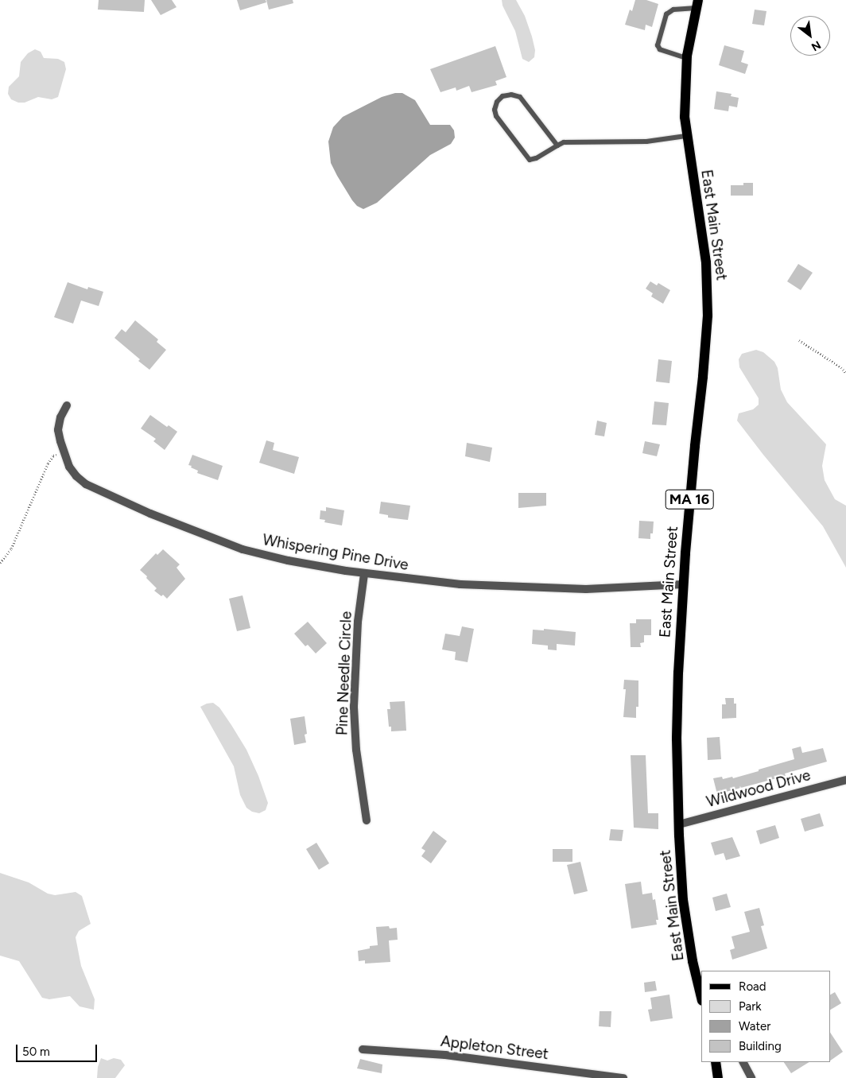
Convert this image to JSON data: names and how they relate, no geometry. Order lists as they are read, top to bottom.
{
  "streets": {
    "main road": ["East Main Street", "MA 16"],
    "street": [
      "Whispering Pine Drive",
      "Pine Needle Circle",
      "Wildwood Drive",
      "Appleton Street"
    ]
  },
  "crossings": [
    ["East Main Street", "Whispering Pine Drive"],
    ["East Main Street", "Wildwood Drive"],
    ["Whispering Pine Drive", "Pine Needle Circle"]
  ],
  "legend": [
    "Road",
    "Park",
    "Water",
    "Building"
  ],
  "scale_bar": "50 m",
  "north": "bottom right"
}
